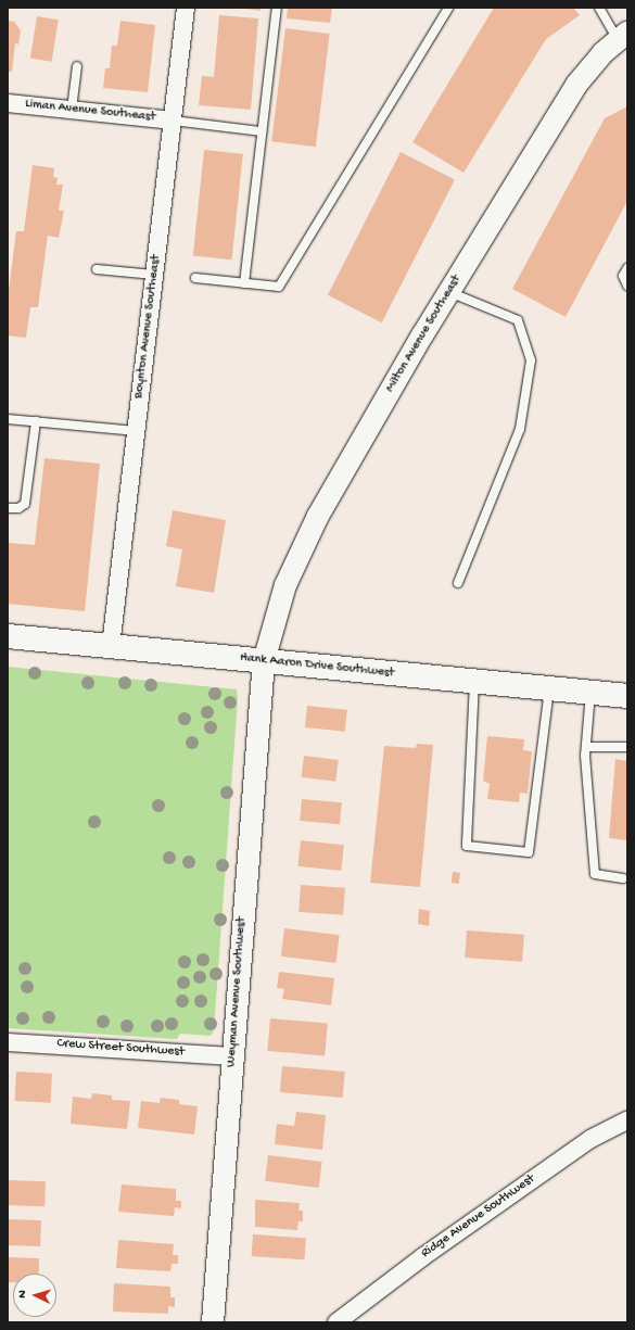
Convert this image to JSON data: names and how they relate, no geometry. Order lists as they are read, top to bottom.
{
  "streets": {
    "main road": ["Hank Aaron Drive Southwest"],
    "street": [
      "Liman Avenue Southeast",
      "Boynton Avenue Southeast",
      "Milton Avenue Southeast",
      "Weyman Avenue Southwest",
      "Crew Street Southwest",
      "Ridge Avenue Southwest"
    ]
  },
  "crossings": [
    ["Liman Avenue Southeast", "Boynton Avenue Southeast"],
    ["Boynton Avenue Southeast", "Hank Aaron Drive Southwest"],
    ["Milton Avenue Southeast", "Hank Aaron Drive Southwest"],
    ["Milton Avenue Southeast", "Weyman Avenue Southwest"],
    ["Hank Aaron Drive Southwest", "Weyman Avenue Southwest"],
    ["Weyman Avenue Southwest", "Crew Street Southwest"]
  ],
  "north": "left"
}
